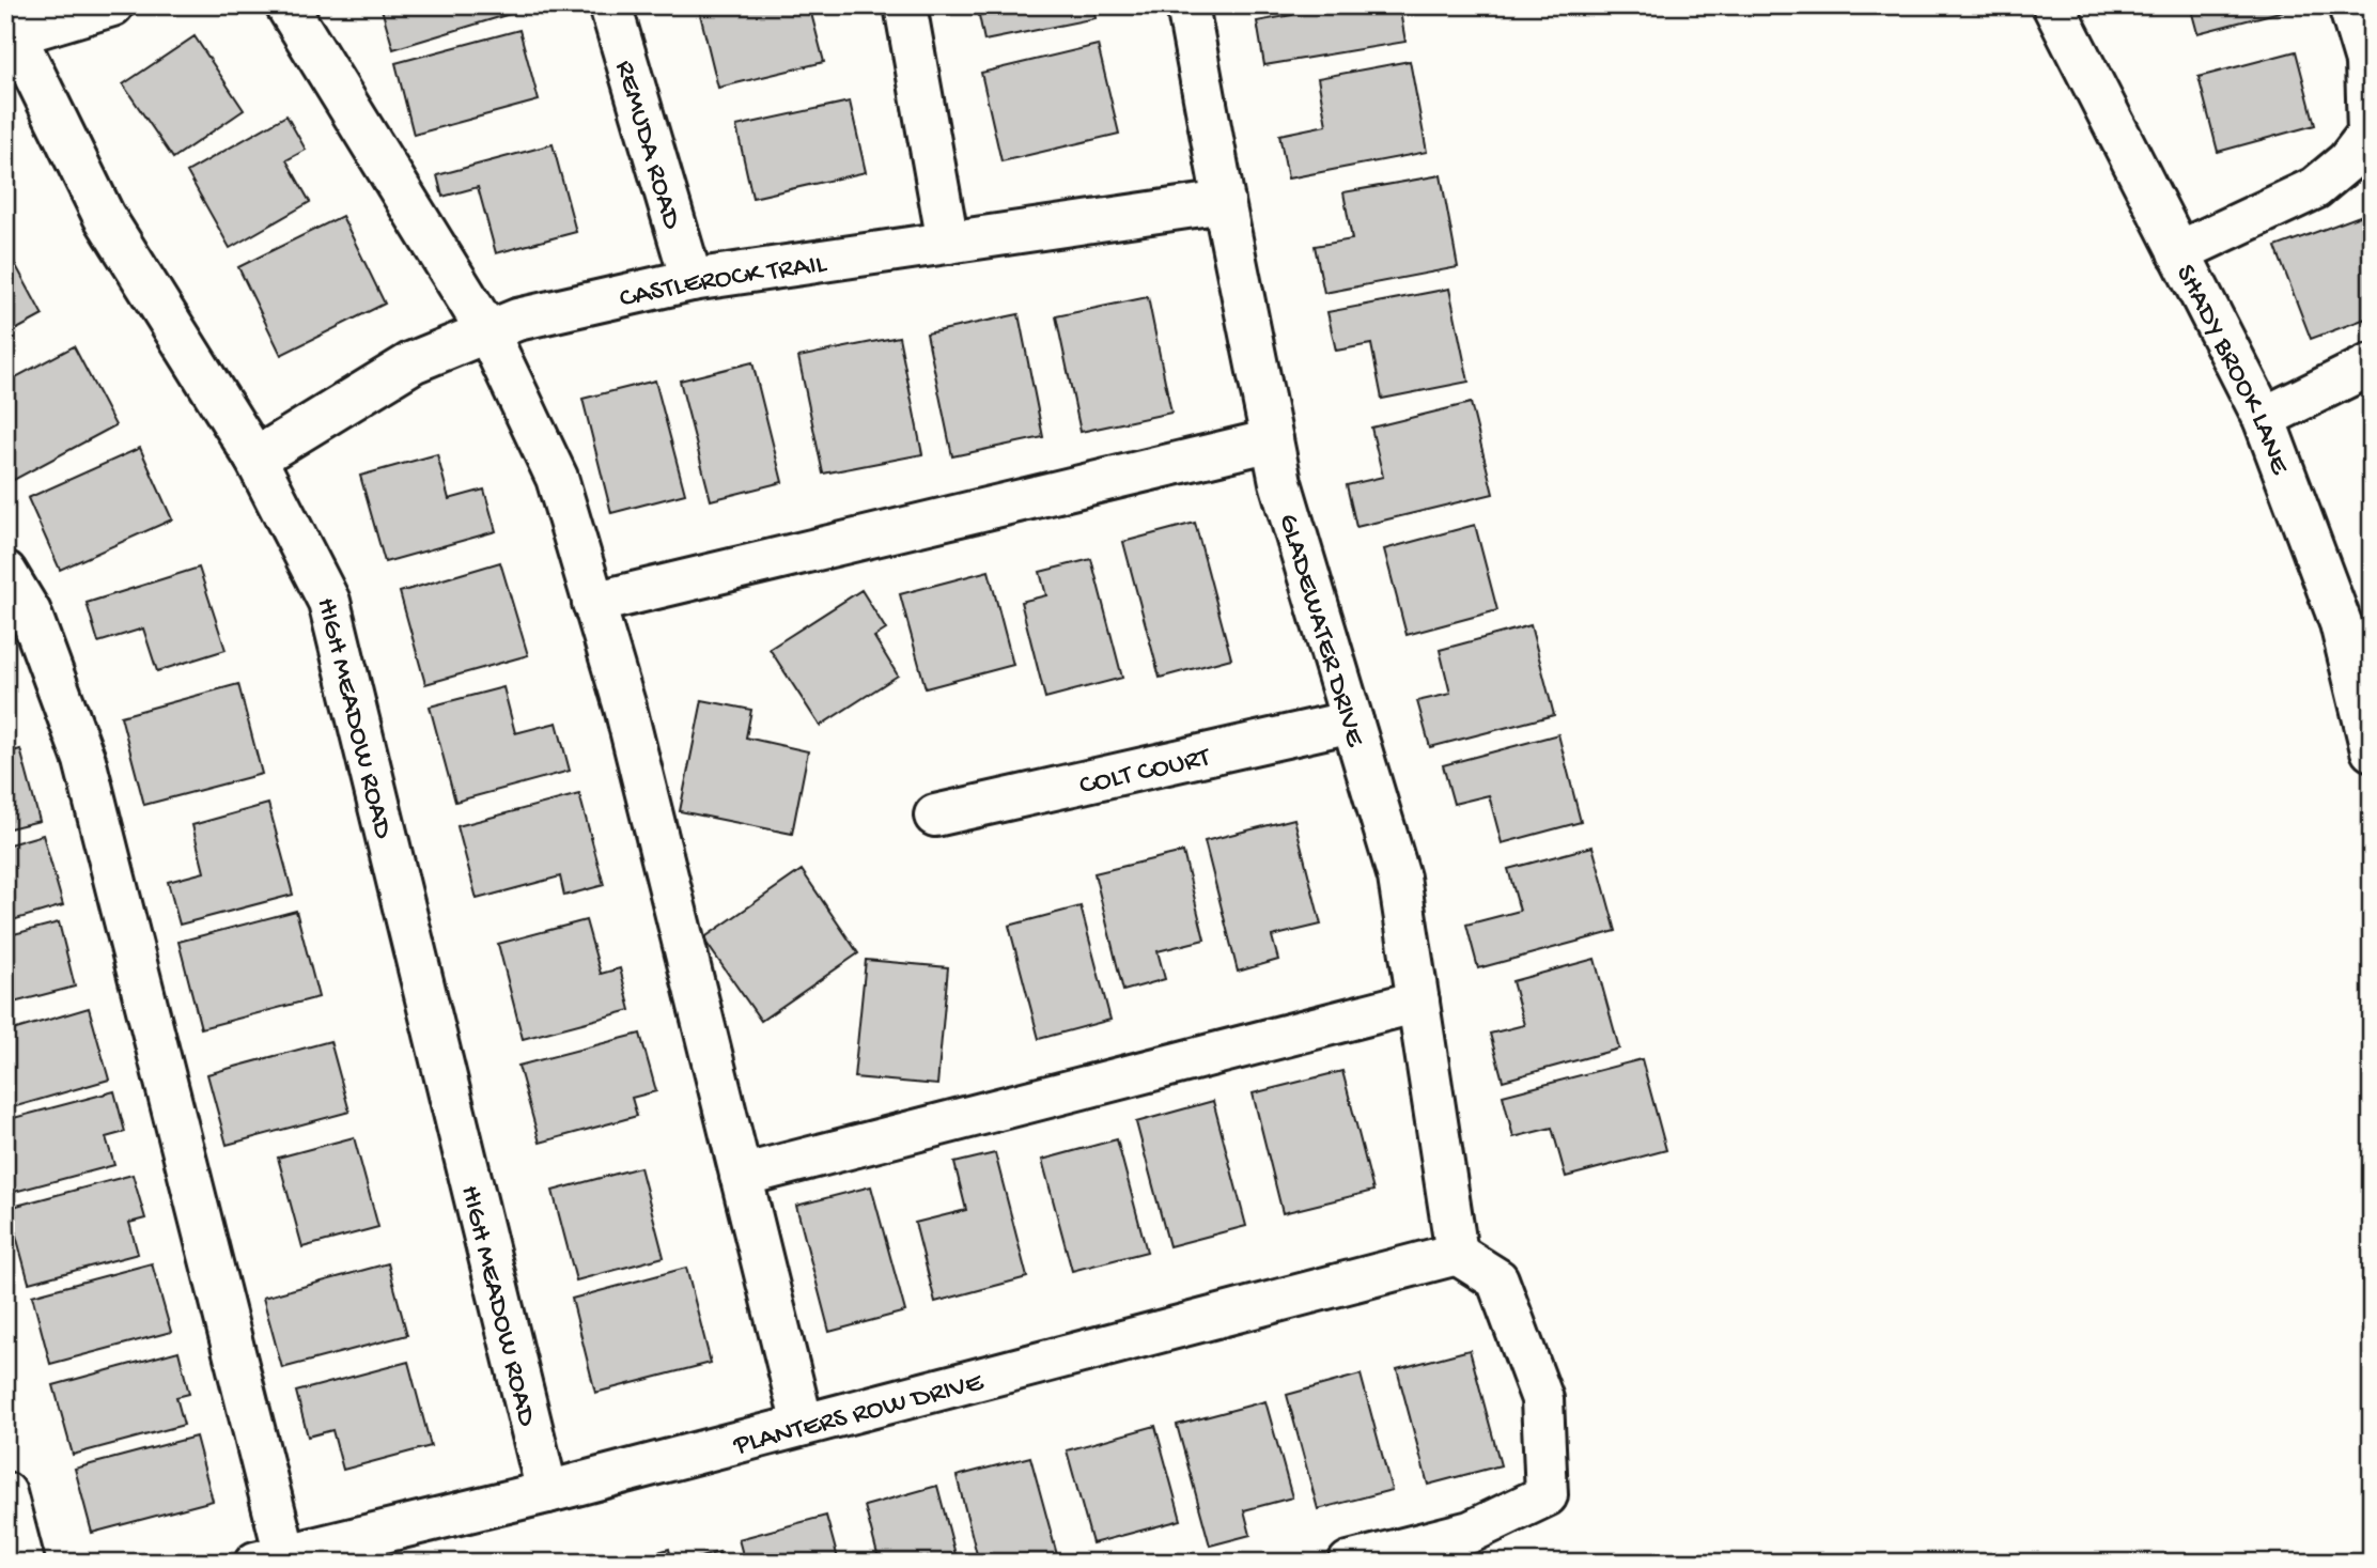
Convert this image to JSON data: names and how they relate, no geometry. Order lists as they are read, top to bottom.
{
  "streets": {
    "street": [
      "REMUDA ROAD",
      "CASTLEROCK TRAIL",
      "SHADY BROOK LANE",
      "GLADEWATER DRIVE",
      "HIGH MEADOW ROAD",
      "COLT COURT",
      "PLANTERS ROW DRIVE"
    ]
  },
  "crossings": [
    ["REMUDA ROAD", "CASTLEROCK TRAIL"],
    ["CASTLEROCK TRAIL", "GLADEWATER DRIVE"],
    ["CASTLEROCK TRAIL", "HIGH MEADOW ROAD"],
    ["GLADEWATER DRIVE", "COLT COURT"],
    ["GLADEWATER DRIVE", "PLANTERS ROW DRIVE"],
    ["HIGH MEADOW ROAD", "PLANTERS ROW DRIVE"]
  ]
}
